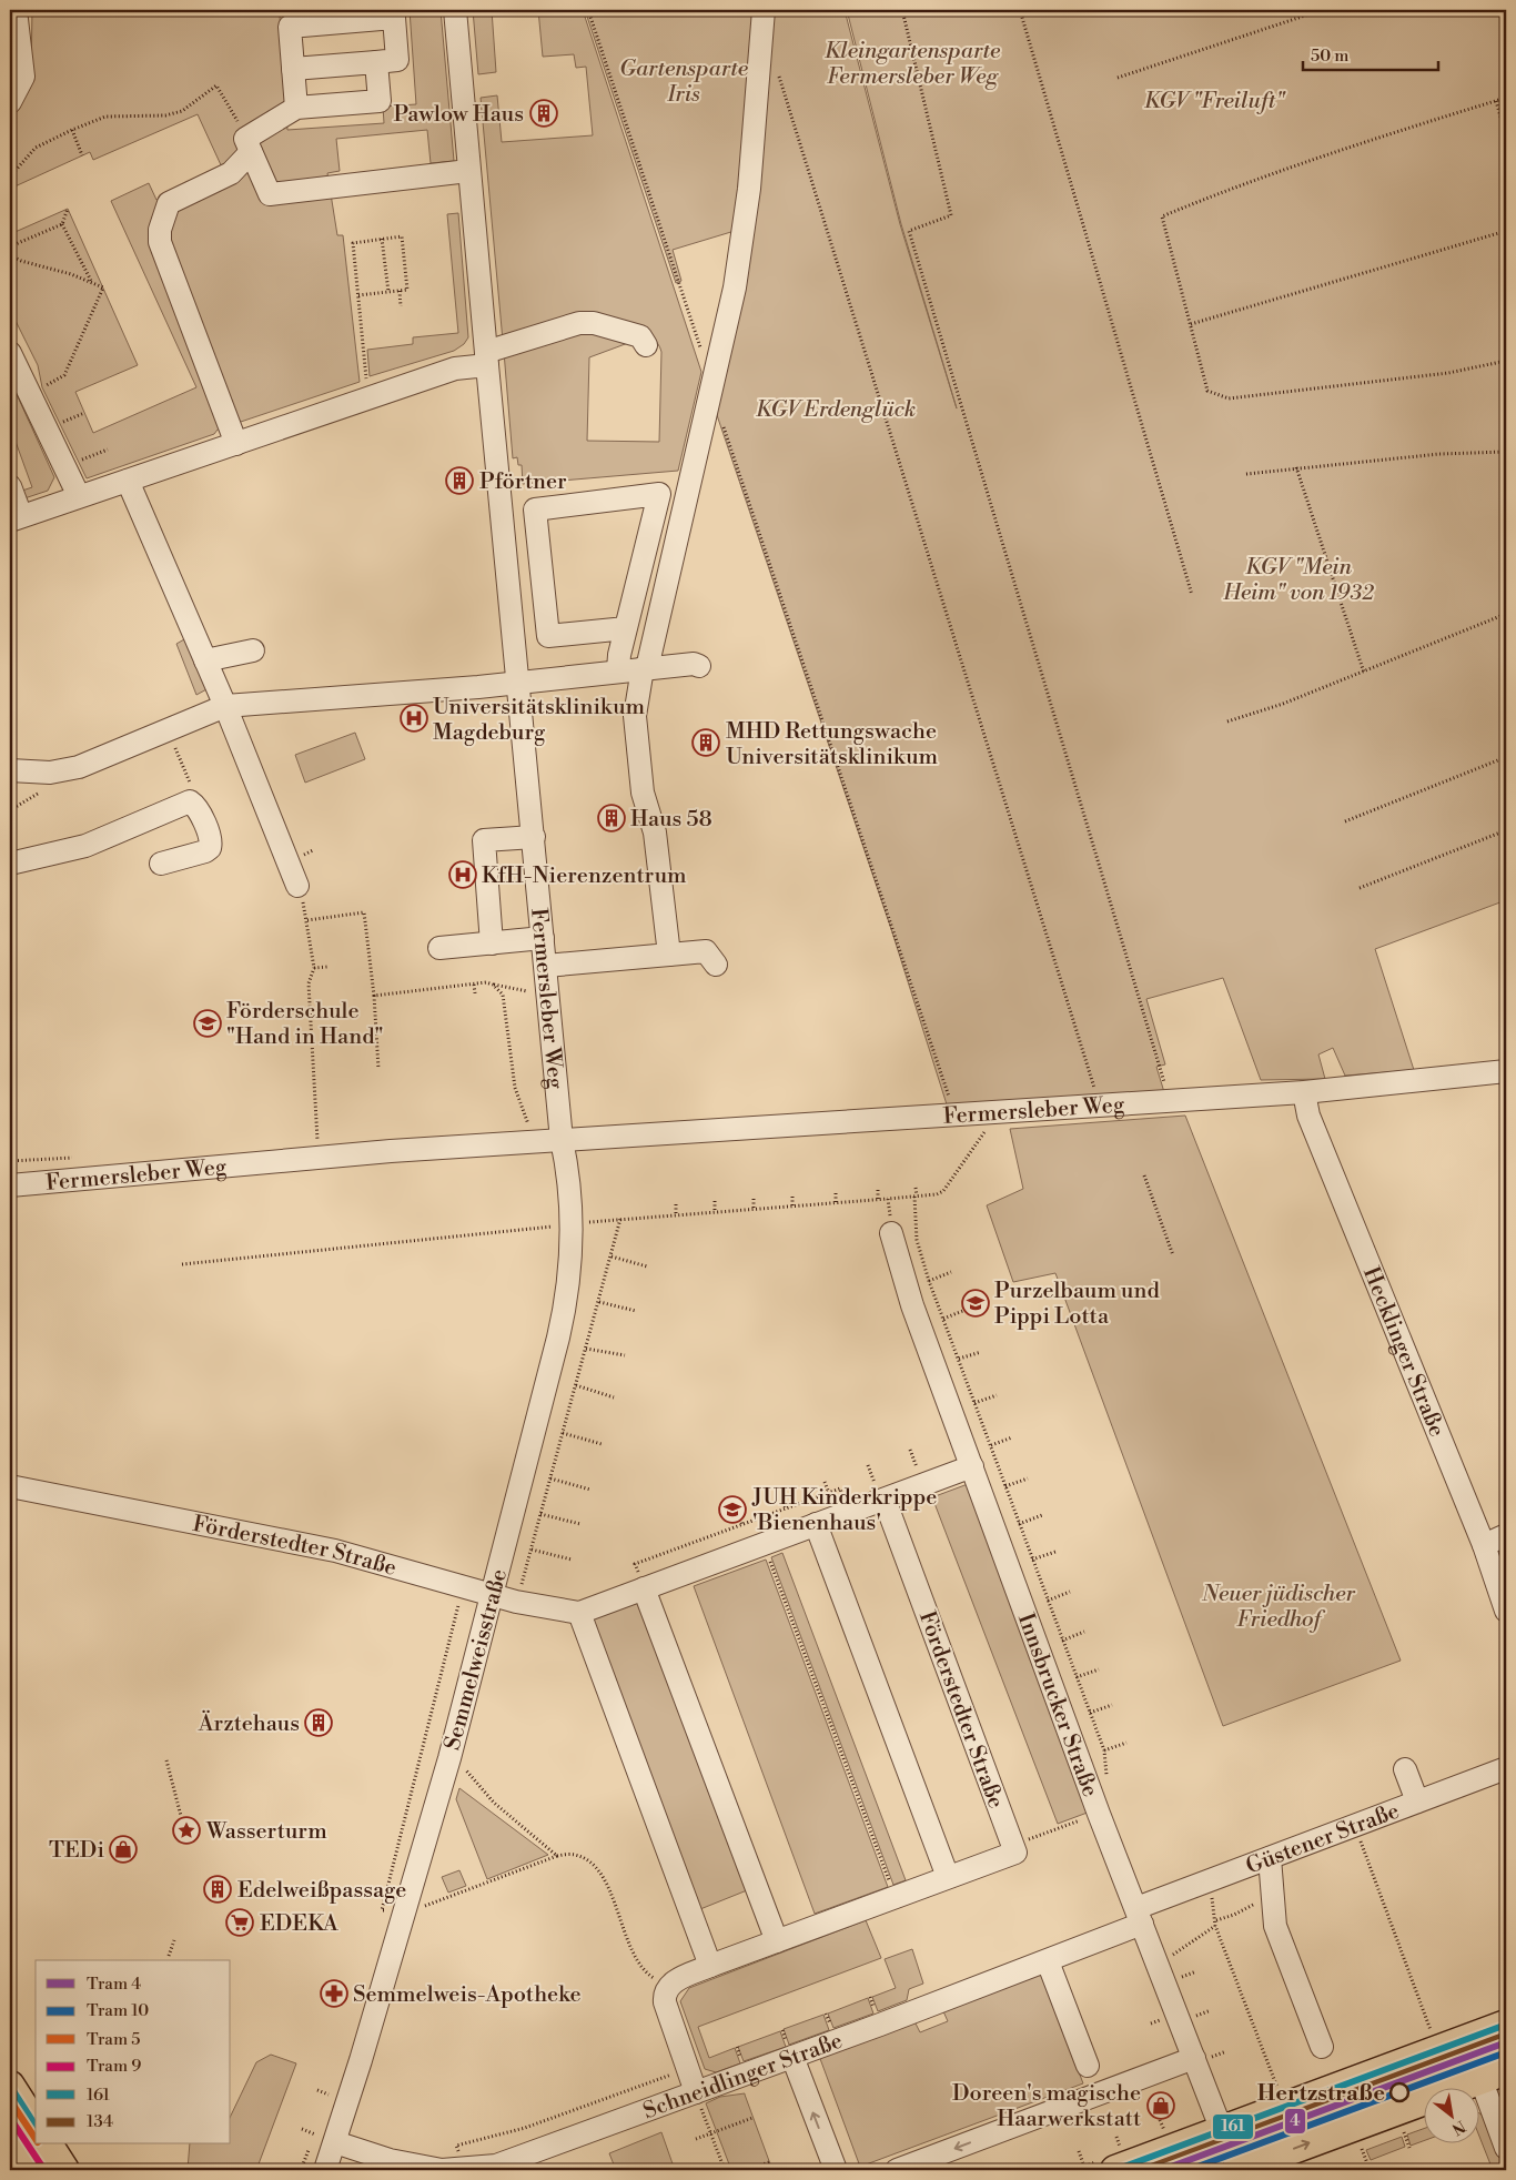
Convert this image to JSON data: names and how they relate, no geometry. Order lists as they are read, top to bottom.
{
  "streets": {
    "street": [
      "Fermersleber Weg",
      "Hecklinger Straße",
      "Förderstedter Straße",
      "Semmelweisstraße",
      "Innsbrucker Straße",
      "Güstener Straße",
      "Schneidlinger Straße"
    ]
  },
  "crossings": [
    ["Fermersleber Weg", "Hecklinger Straße"],
    ["Fermersleber Weg", "Semmelweisstraße"],
    ["Förderstedter Straße", "Semmelweisstraße"],
    ["Semmelweisstraße", "Schneidlinger Straße"],
    ["Innsbrucker Straße", "Güstener Straße"],
    ["Innsbrucker Straße", "Schneidlinger Straße"],
    ["Güstener Straße", "Schneidlinger Straße"]
  ],
  "parks": [
    "Kleingartensparte Fermersleber Weg",
    "Gartensparte Iris",
    "KGV \"Freiluft\"",
    "KGV Erdenglück",
    "KGV \"Mein Heim\" von 1932",
    "Neuer jüdischer Friedhof"
  ],
  "places": {
    "building": [
      "Pawlow Haus",
      "Pförtner",
      "MHD Rettungswache Universitätsklinikum",
      "Haus 58",
      "Ärztehaus",
      "Edelweißpassage"
    ],
    "hospital": ["Universitätsklinikum Magdeburg", "KfH-Nierenzentrum"],
    "school or university": ["Förderschule \"Hand in Hand\"", "Purzelbaum und Pippi Lotta", "JUH Kinderkrippe 'Bienenhaus'"],
    "place": ["Wasserturm"],
    "shop": ["TEDi", "Doreen's magische Haarwerkstatt"],
    "supermarket": ["EDEKA"],
    "pharmacy": ["Semmelweis-Apotheke"],
    "other": ["Hertzstraße"]
  },
  "lines": [
    "transit line 161",
    "transit line 134",
    "tram line 4",
    "tram line 10",
    "tram line 5",
    "tram line 9"
  ],
  "legend": [
    "Tram 4",
    "Tram 10",
    "Tram 5",
    "Tram 9",
    "161",
    "134"
  ],
  "scale_bar": "50 m",
  "north": "bottom right"
}
